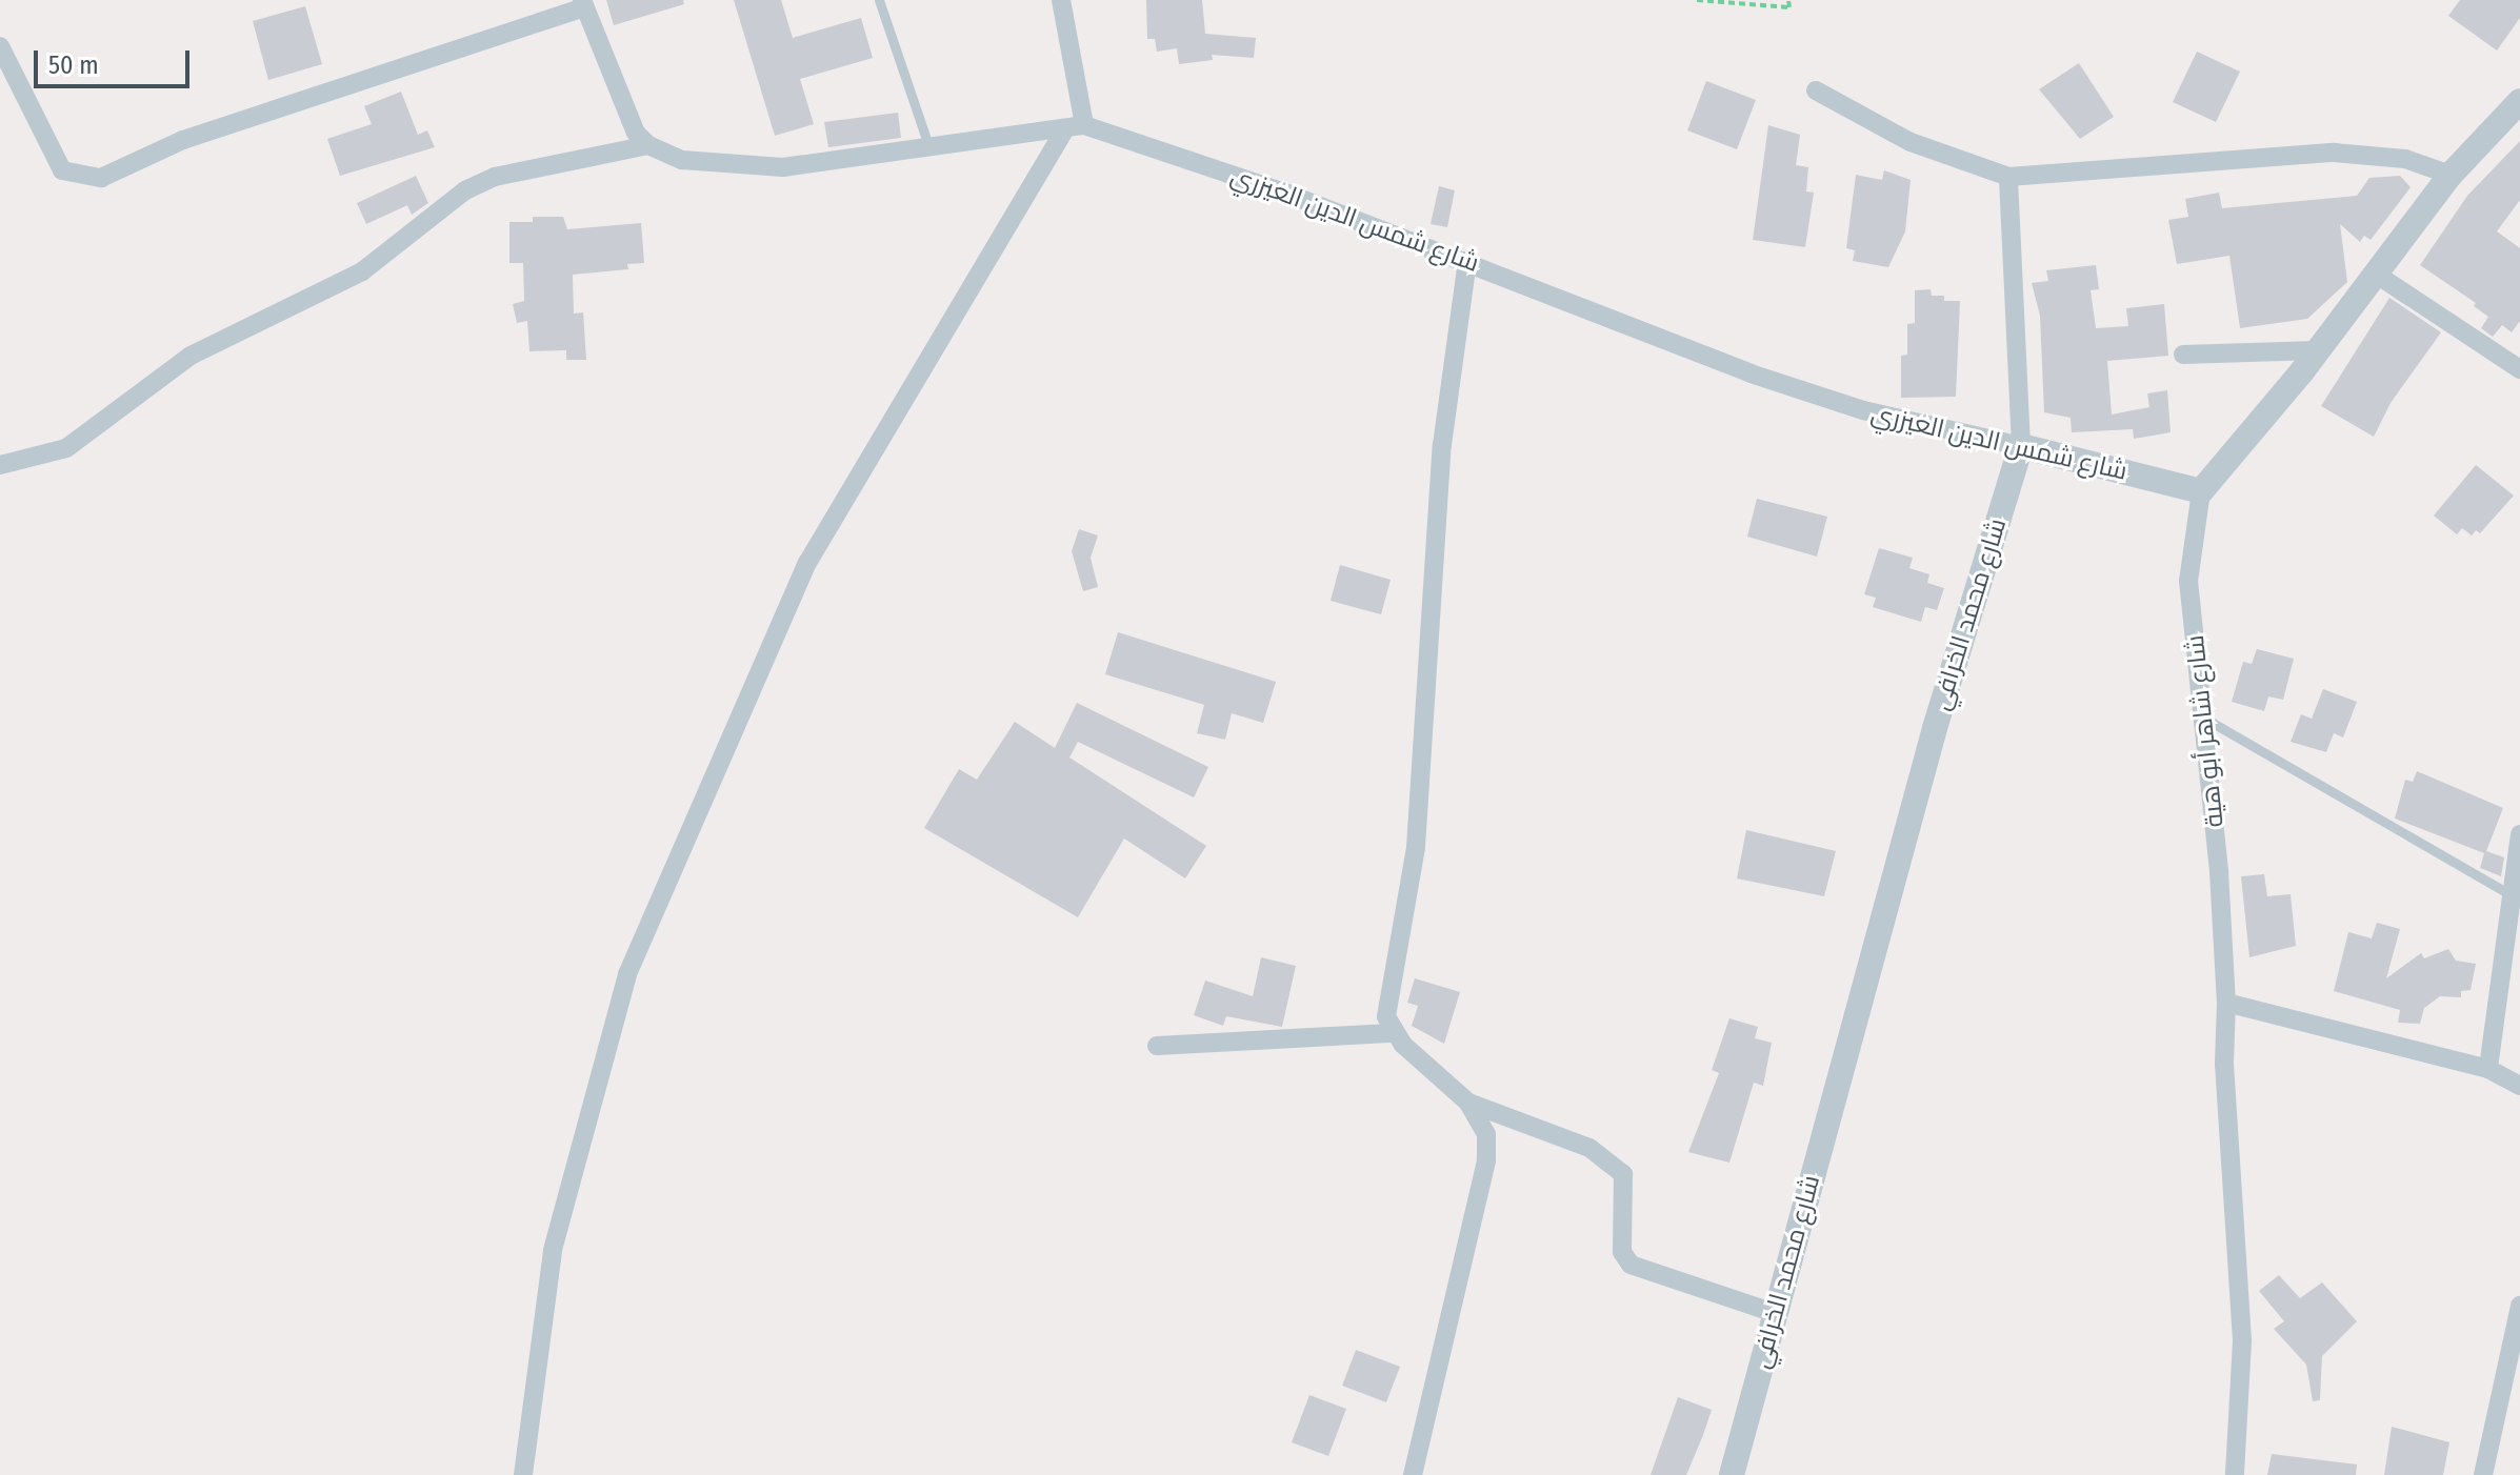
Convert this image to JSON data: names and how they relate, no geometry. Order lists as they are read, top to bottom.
{
  "streets": {
    "street": ["شارع شمس الدين العيزري", "شارع محمد الخرافي", "شارع شاهر أبو هية"]
  },
  "crossings": [
    ["شارع شمس الدين العيزري", "شارع محمد الخرافي"],
    ["شارع شمس الدين العيزري", "شارع شاهر أبو هية"]
  ],
  "scale_bar": "50 m"
}
